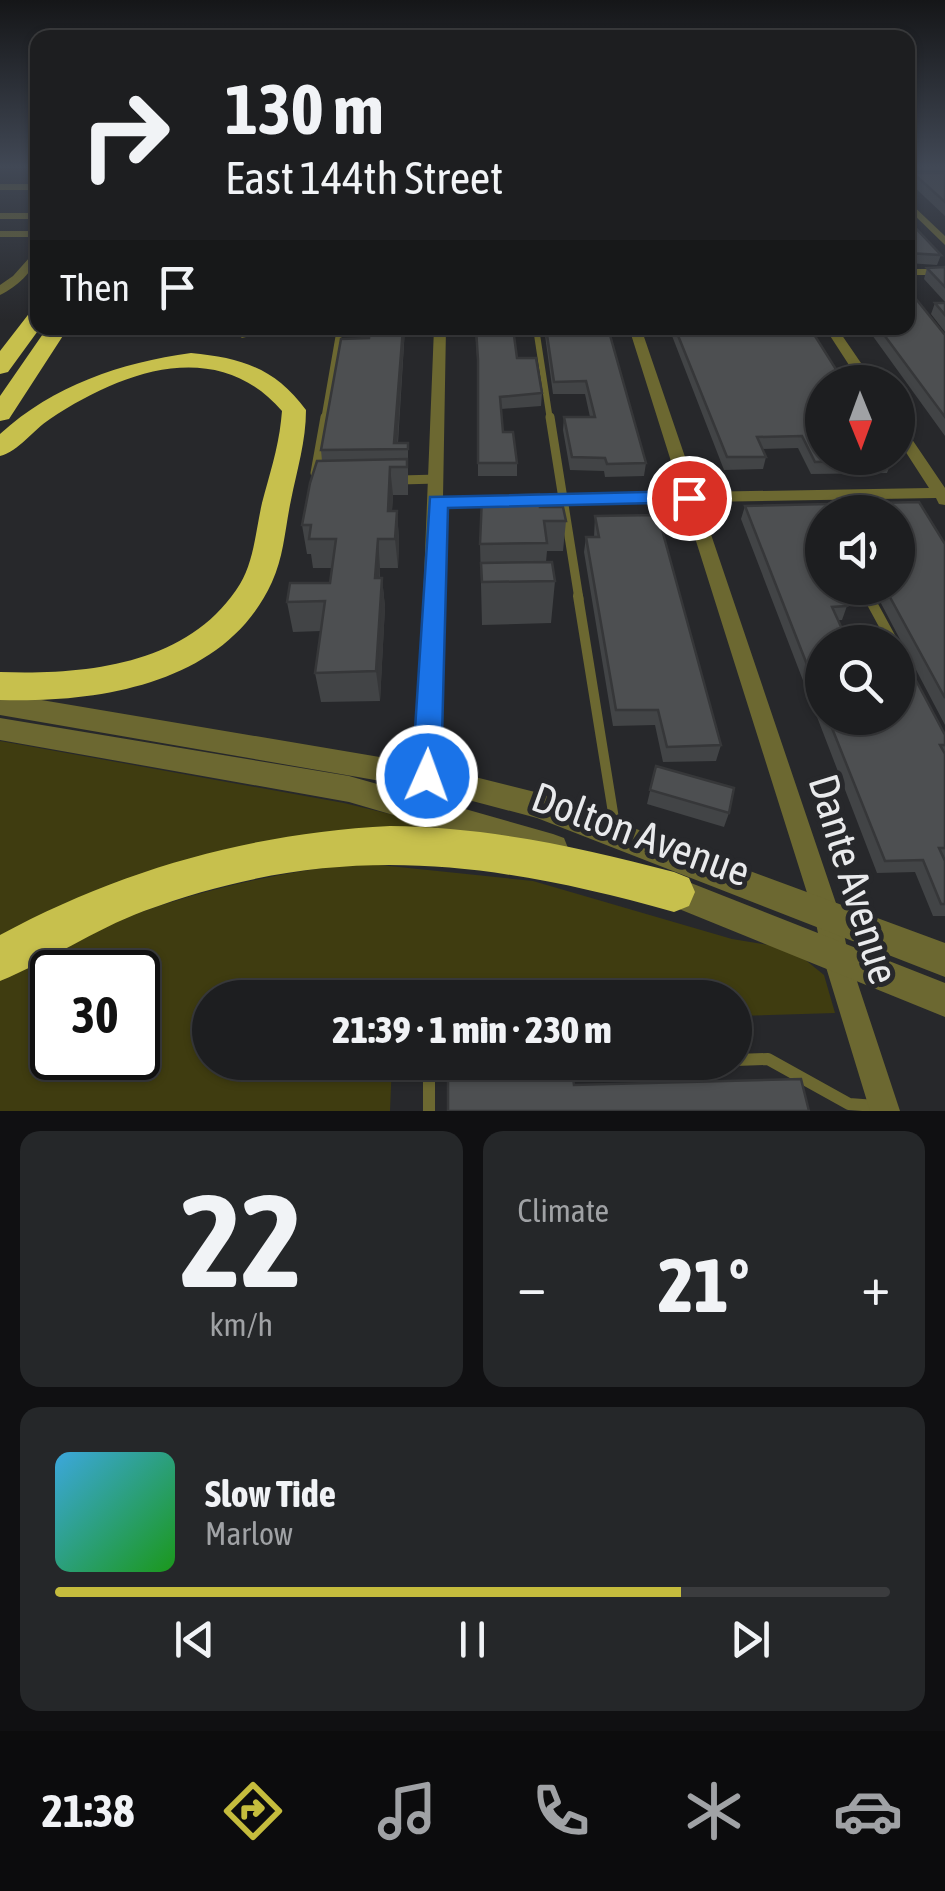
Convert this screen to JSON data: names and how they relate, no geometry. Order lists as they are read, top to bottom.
{
  "streets": {
    "street": ["Dolton Avenue", "Dante Avenue"]
  },
  "crossings": [
    ["Dolton Avenue", "Dante Avenue"]
  ],
  "north": "bottom",
  "page": {
    "turn": ["130 m", "East 144th Street"],
    "then": "Then",
    "limit": "30",
    "trip": "21:39 · 1 min · 230 m",
    "tile": [
      ["22", "km/h"],
      "Climate"
    ],
    "heat": ["−", "21°", "+"],
    "song": ["Slow Tide", "Marlow"],
    "tabs": "21:38"
  }
}
